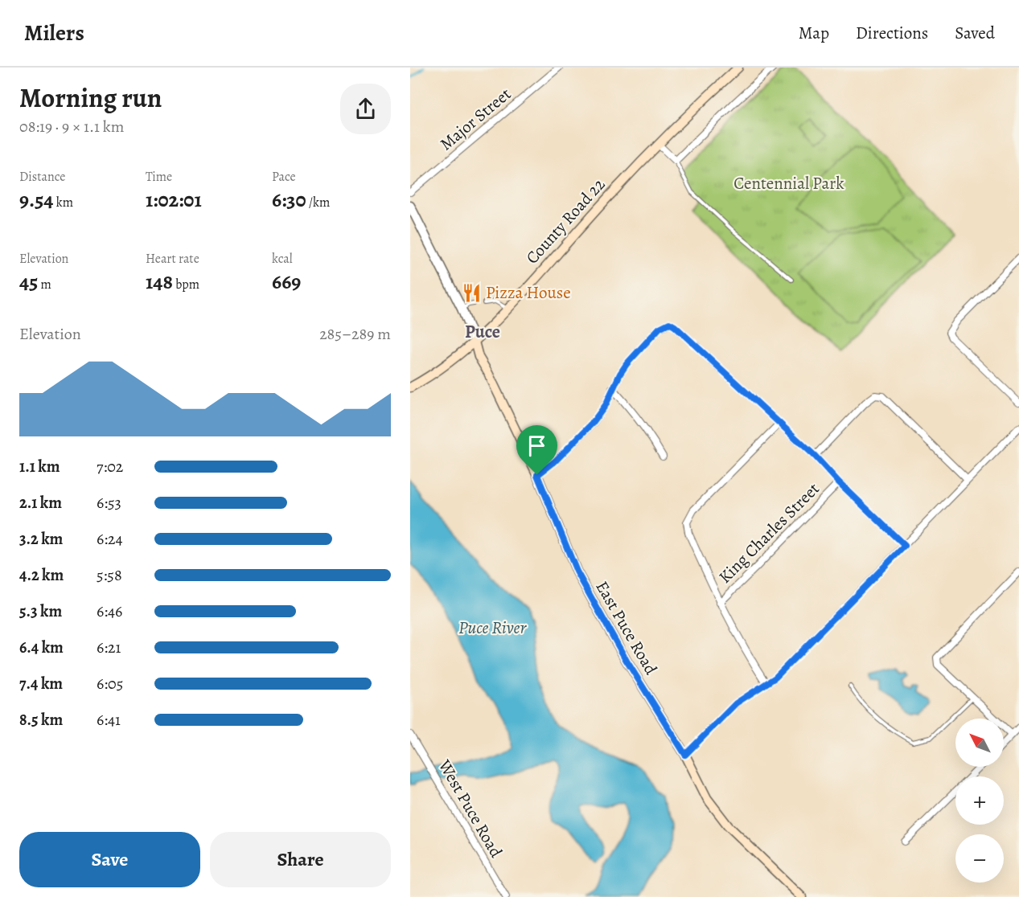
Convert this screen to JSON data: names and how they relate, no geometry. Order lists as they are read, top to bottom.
{
  "streets": {
    "main road": ["County Road 22", "East Puce Road"],
    "street": ["Major Street", "King Charles Street", "West Puce Road"]
  },
  "crossings": [
    ["County Road 22", "East Puce Road"]
  ],
  "districts": ["Puce"],
  "water": ["Puce River"],
  "parks": ["Centennial Park"],
  "places": {
    "restaurant": ["Pizza House"]
  },
  "north": "top left",
  "page": {
    "header": "Milers",
    "nav": ["Map", "Directions", "Saved"],
    "heading": ["Morning run", "08:19 · 9 × 1.1 km"],
    "stats": [
      ["Distance", "9.54 km"],
      ["Time", "1:02:01"],
      ["Pace", "6:30 /km"],
      ["Elevation", "45 m"],
      ["Heart rate", "148 bpm"],
      ["kcal", "669"]
    ],
    "chart": ["Elevation", "285–289 m"],
    "list": [
      {
        "name": "1.1 km",
        "note": "7:02"
      },
      {
        "name": "2.1 km",
        "note": "6:53"
      },
      {
        "name": "3.2 km",
        "note": "6:24"
      },
      {
        "name": "4.2 km",
        "note": "5:58"
      },
      {
        "name": "5.3 km",
        "note": "6:46"
      },
      {
        "name": "6.4 km",
        "note": "6:21"
      },
      {
        "name": "7.4 km",
        "note": "6:05"
      },
      {
        "name": "8.5 km",
        "note": "6:41"
      }
    ],
    "map_buttons": ["+", "−"],
    "buttons": ["Save", "Share"]
  }
}
